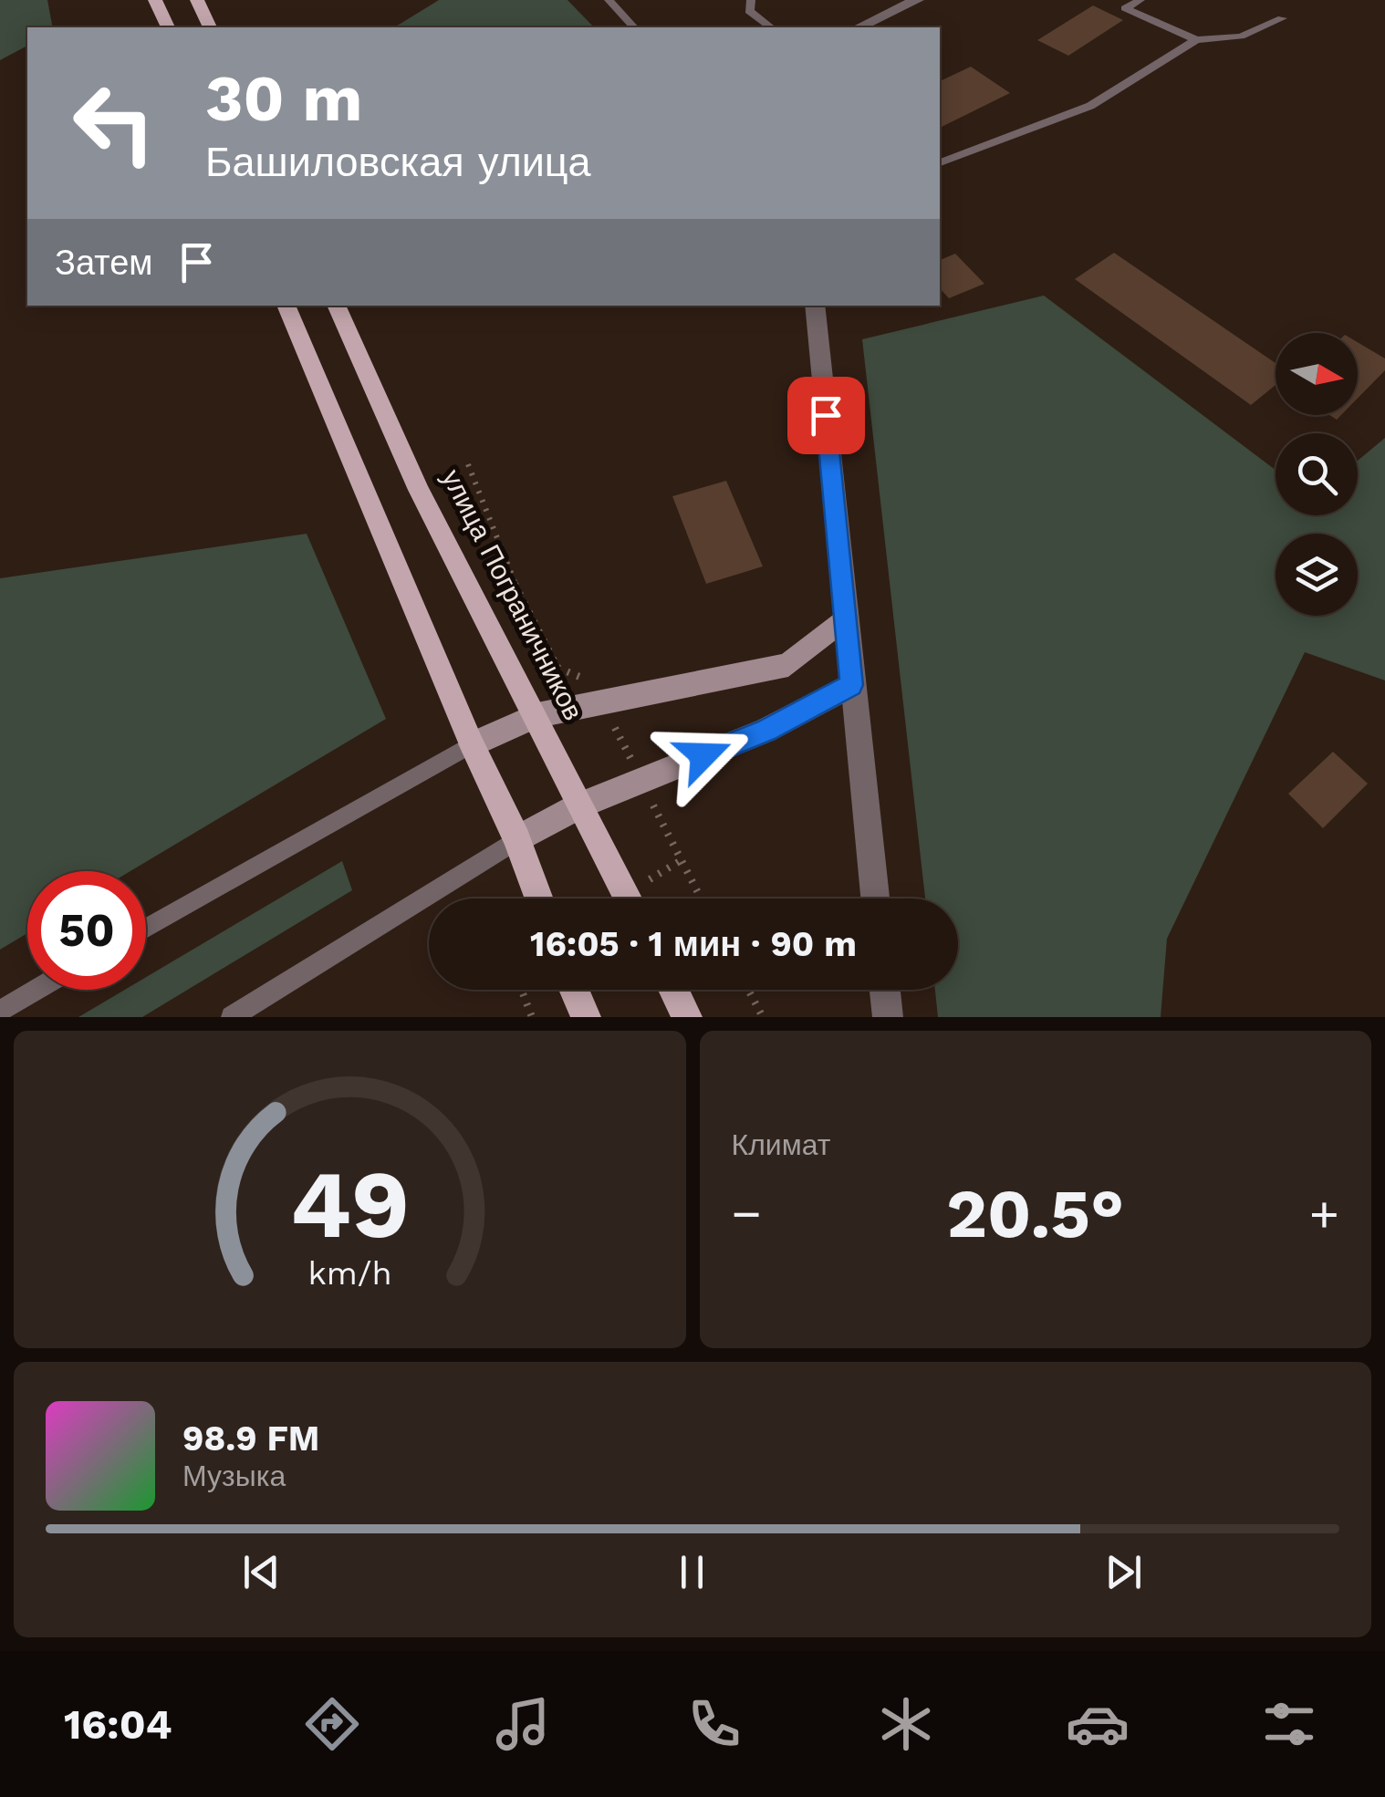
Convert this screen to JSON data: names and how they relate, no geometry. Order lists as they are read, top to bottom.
{
  "streets": {
    "main road": ["улица Пограничников"]
  },
  "north": "right",
  "page": {
    "turn": ["30 m", "Башиловская улица"],
    "then": "Затем",
    "limit": "50",
    "trip": "16:05 · 1 мин · 90 m",
    "tile": "Климат",
    "heat": ["−", "20.5°", "+"],
    "song": ["98.9 FM", "Музыка"],
    "tabs": "16:04",
    "gauge": ["49", "km/h"]
  }
}
